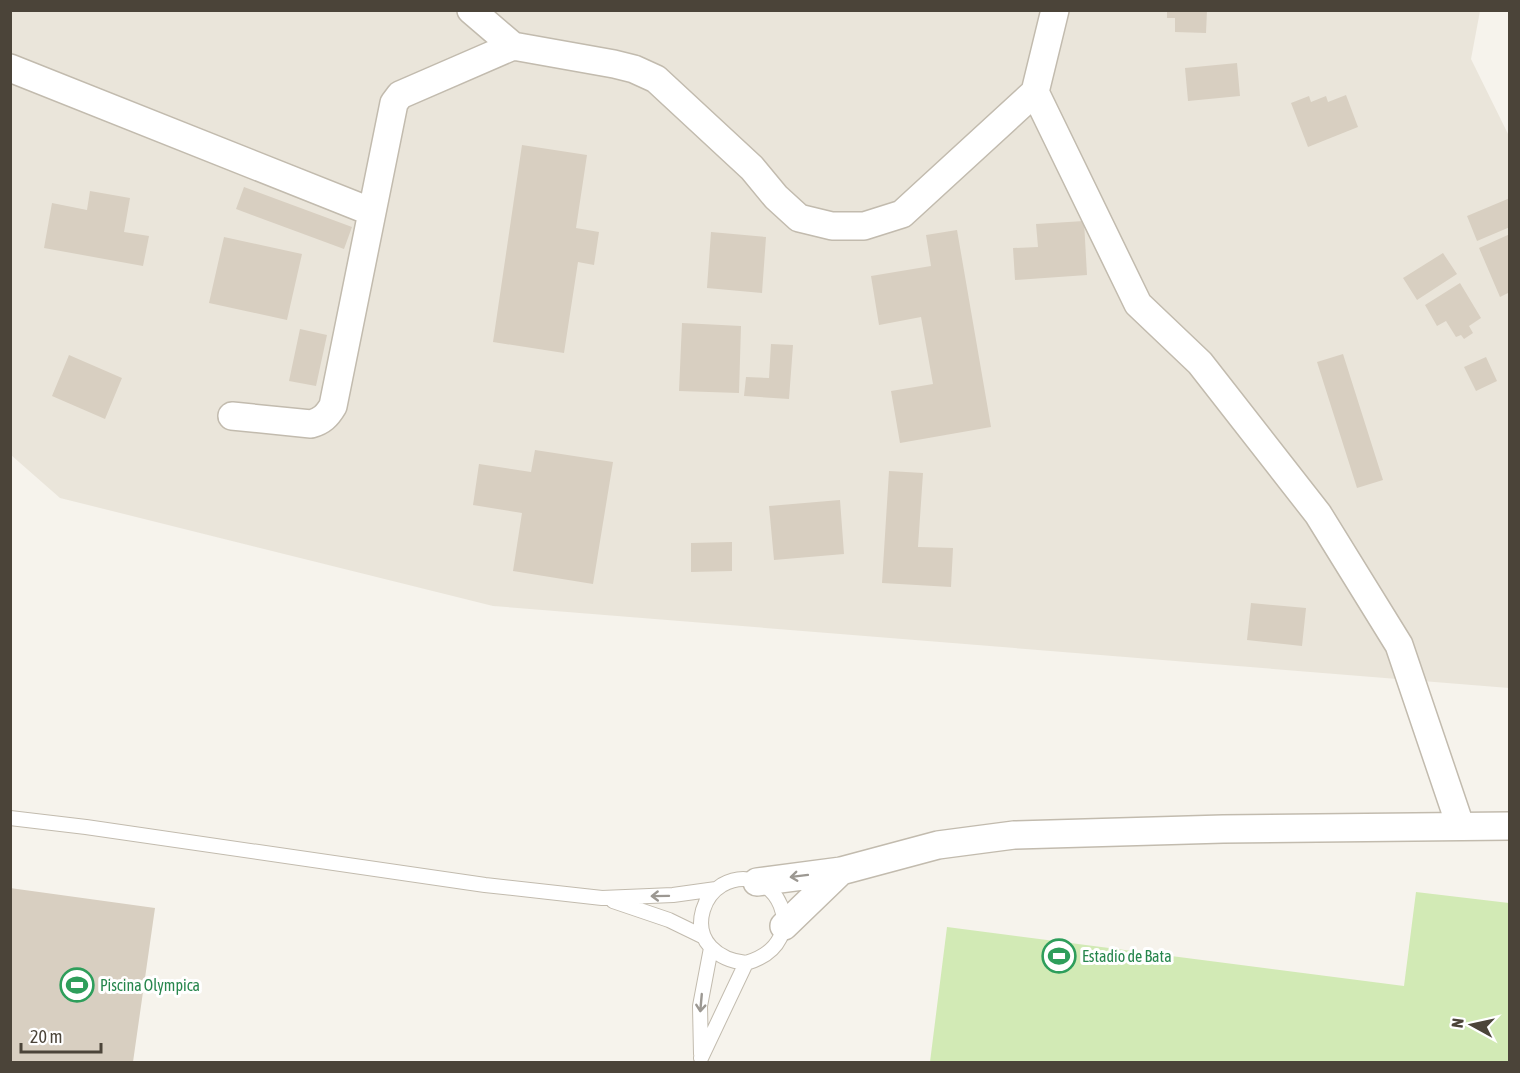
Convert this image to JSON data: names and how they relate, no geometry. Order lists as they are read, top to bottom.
{
  "places": {
    "sports": ["Estadio de Bata", "Piscina Olympica"]
  },
  "scale_bar": "20 m",
  "north": "left"
}
